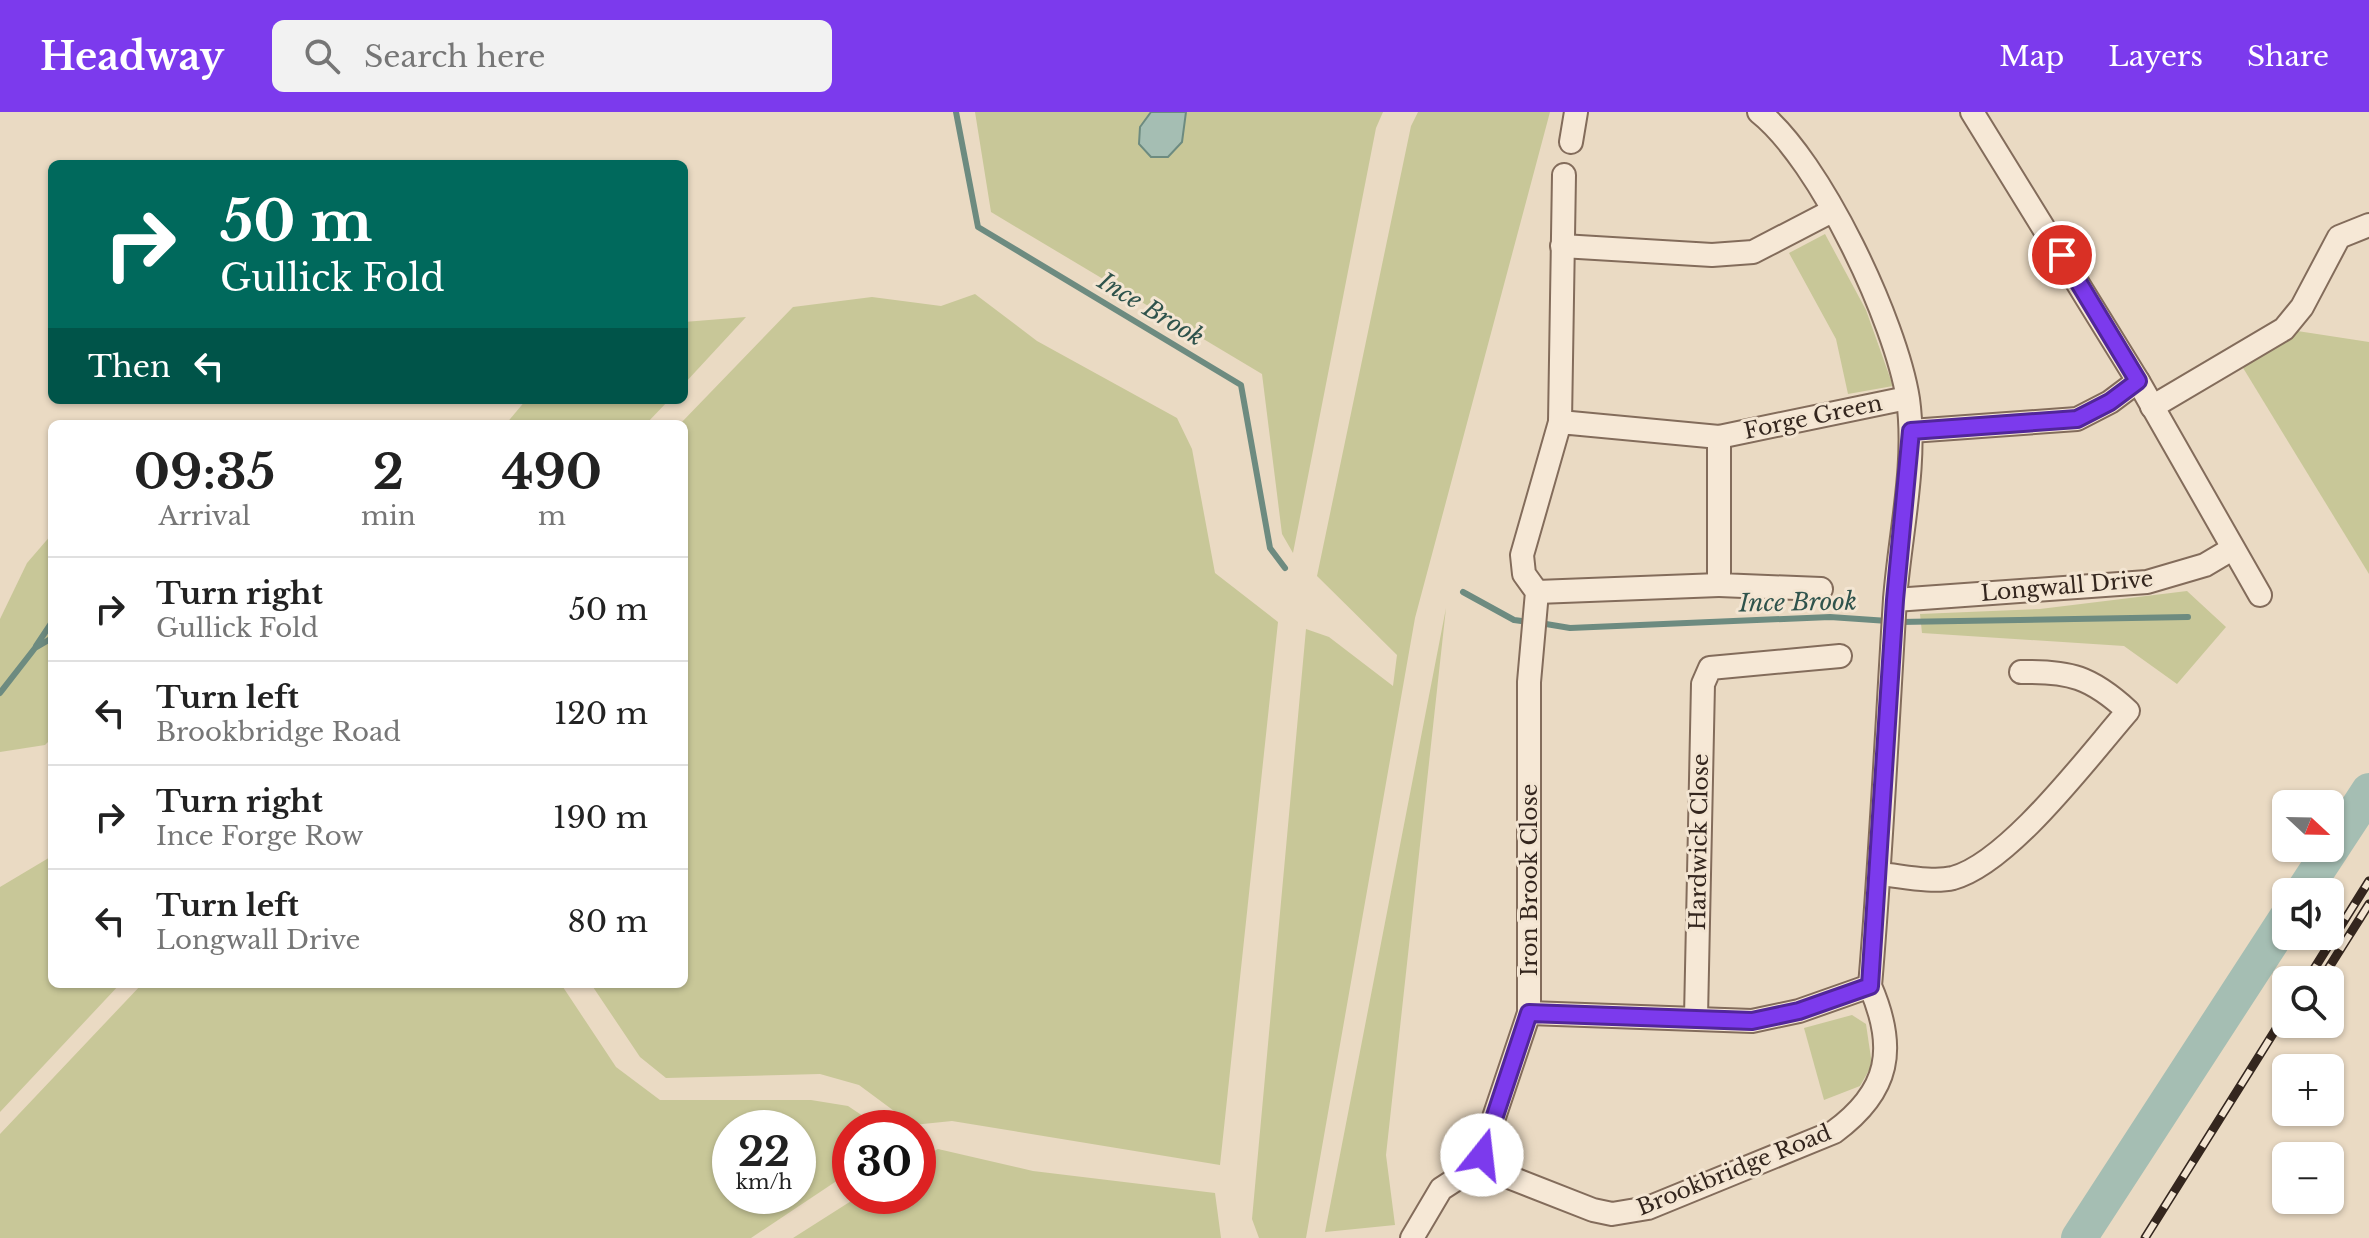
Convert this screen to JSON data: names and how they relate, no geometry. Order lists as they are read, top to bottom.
{
  "streets": {
    "street": [
      "Forge Green",
      "Longwall Drive",
      "Hardwick Close",
      "Iron Brook Close",
      "Brookbridge Road"
    ]
  },
  "crossings": [
    ["Forge Green", "Brookbridge Road"],
    ["Longwall Drive", "Brookbridge Road"],
    ["Iron Brook Close", "Brookbridge Road"]
  ],
  "water": ["Ince Brook"],
  "north": "right",
  "page": {
    "header": "Headway",
    "search": "Search here",
    "nav": ["Map", "Layers", "Share"],
    "turn": ["50 m", "Gullick Fold"],
    "then": "Then",
    "eta": [
      "09:35",
      "Arrival",
      "2",
      "min",
      "490",
      "m"
    ],
    "list": [
      {
        "name": "Turn right",
        "note": "Gullick Fold",
        "value": "50 m"
      },
      {
        "name": "Turn left",
        "note": "Brookbridge Road",
        "value": "120 m"
      },
      {
        "name": "Turn right",
        "note": "Ince Forge Row",
        "value": "190 m"
      },
      {
        "name": "Turn left",
        "note": "Longwall Drive",
        "value": "80 m"
      }
    ],
    "map_buttons": ["+", "−"],
    "speed": "22 km/h",
    "limit": "30"
  }
}
